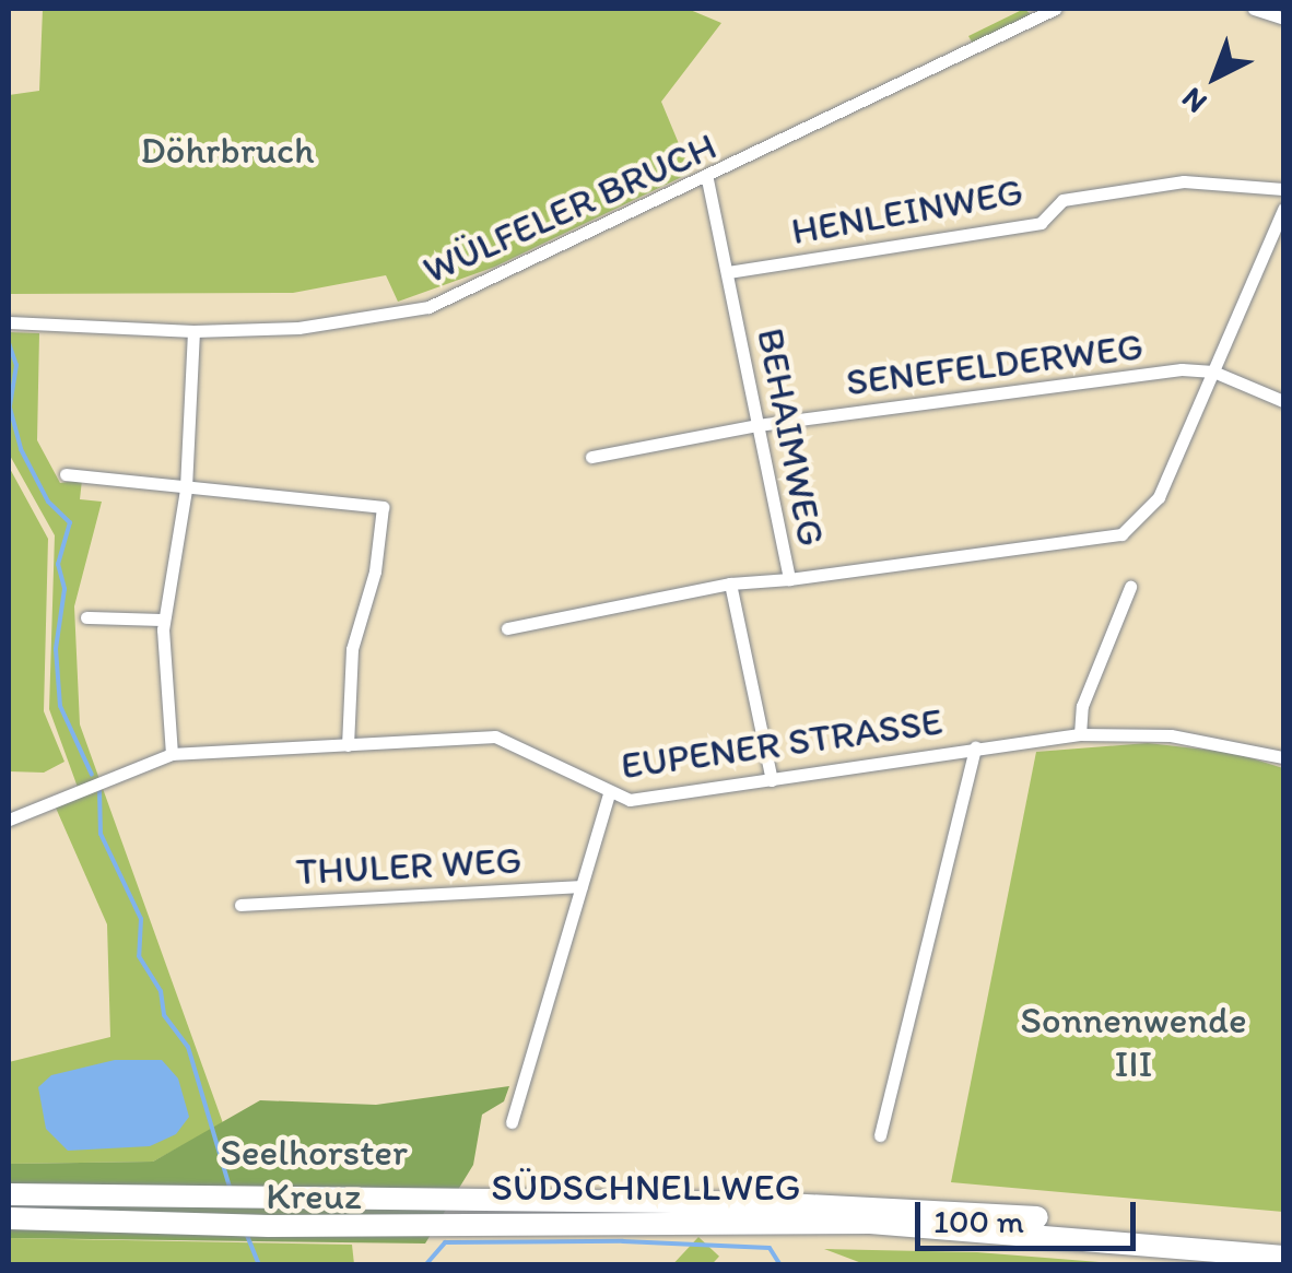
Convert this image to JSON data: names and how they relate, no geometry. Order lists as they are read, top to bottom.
{
  "streets": {
    "highway": ["SÜDSCHNELLWEG"],
    "street": [
      "WÜLFELER BRUCH",
      "HENLEINWEG",
      "SENEFELDERWEG",
      "BEHAIMWEG",
      "EUPENER STRASSE",
      "THULER WEG"
    ]
  },
  "crossings": [
    ["WÜLFELER BRUCH", "BEHAIMWEG"],
    ["HENLEINWEG", "BEHAIMWEG"],
    ["SENEFELDERWEG", "BEHAIMWEG"],
    ["EUPENER STRASSE", "THULER WEG"]
  ],
  "parks": ["Döhrbruch", "Sonnenwende III", "Seelhorster Kreuz"],
  "scale_bar": "100 m",
  "north": "bottom left"
}
